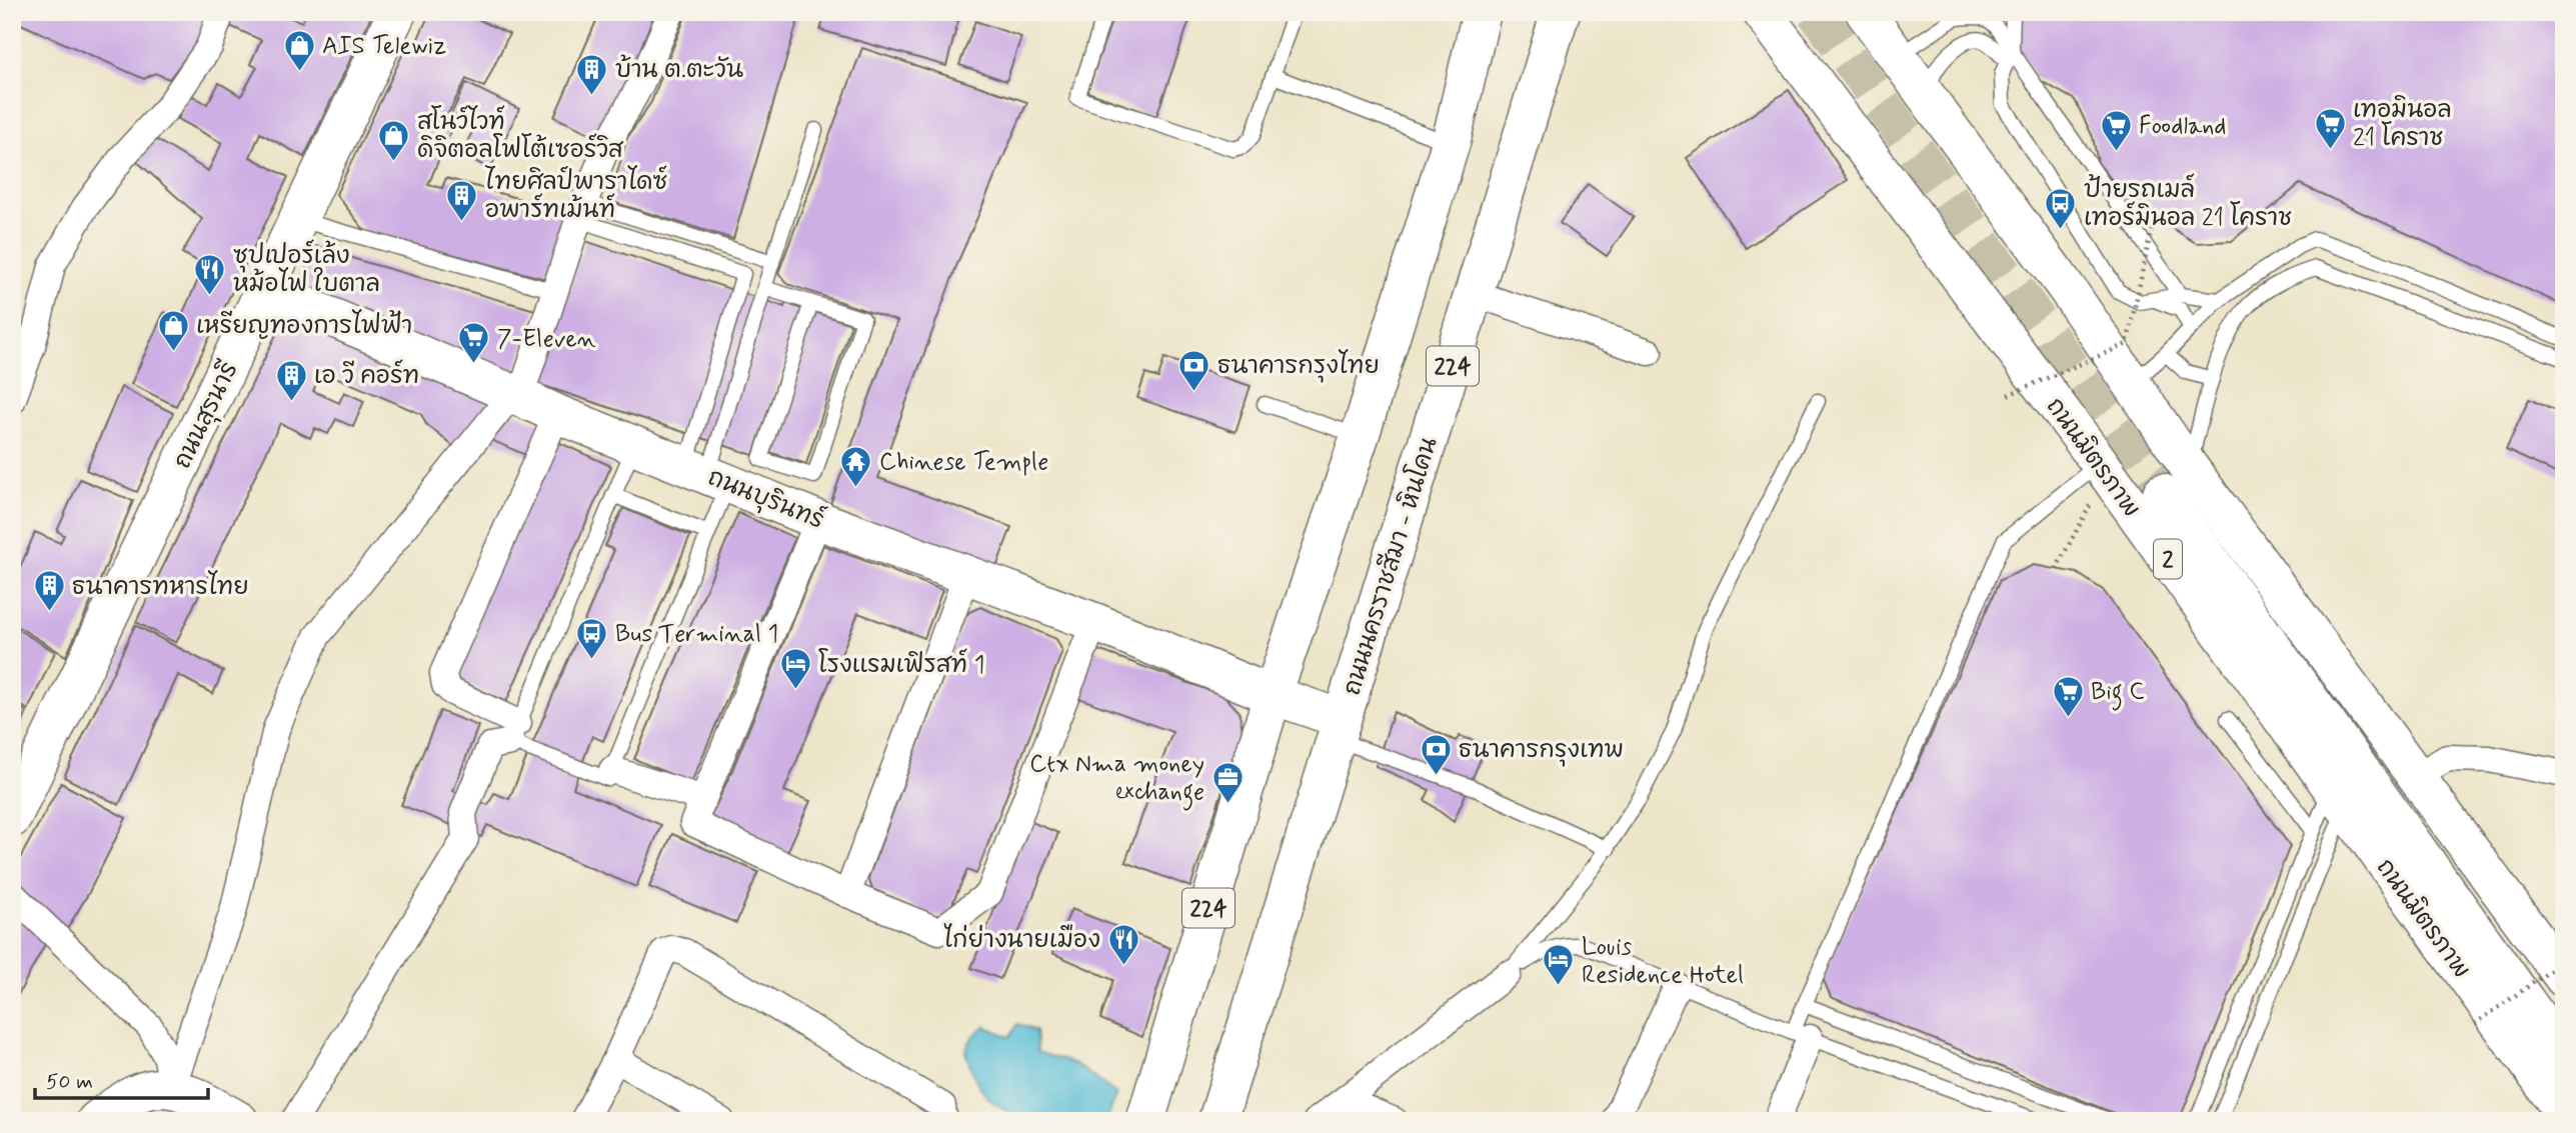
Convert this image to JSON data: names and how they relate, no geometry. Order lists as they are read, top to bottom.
{
  "streets": {
    "main road": [
      "224",
      "ถนนสุรนารี",
      "ถนนมิตรภาพ",
      "ถนนบุรินทร์",
      "2",
      "ถนนนครราชสีมา - หินโคน"
    ]
  },
  "crossings": [
    ["224", "ถนนบุรินทร์"],
    ["ถนนสุรนารี", "ถนนบุรินทร์"],
    ["ถนนบุรินทร์", "ถนนนครราชสีมา - หินโคน"]
  ],
  "places": {
    "shop": ["AIS Telewiz", "สโนว์ไวท์ ดิจิตอลโฟโต้เซอร์วิส", "เหรียญทองการไฟฟ้า"],
    "building": [
      "บ้าน ต.ตะวัน",
      "ไทยศิลป์พาราไดซ์ อพาร์ทเม้นท์",
      "เอ วี คอร์ท",
      "ธนาคารทหารไทย"
    ],
    "supermarket": [
      "เทอมินอล 21 โคราช",
      "Foodland",
      "7-Eleven",
      "Big C"
    ],
    "bus stop": ["ป้ายรถเมล์ เทอร์มินอล 21 โคราช", "Bus Terminal 1"],
    "restaurant": ["ซุปเปอร์เล้ง หม้อไฟ ใบตาล", "ไก่ย่างนายเมือง"],
    "bank": ["ธนาคารกรุงไทย", "ธนาคารกรุงเทพ"],
    "temple": ["Chinese Temple"],
    "hotel": ["โรงแรมเฟิรสท์ 1", "Louis Residence Hotel"],
    "office": ["Ctx Nma money exchange"]
  },
  "scale_bar": "50 m"
}
